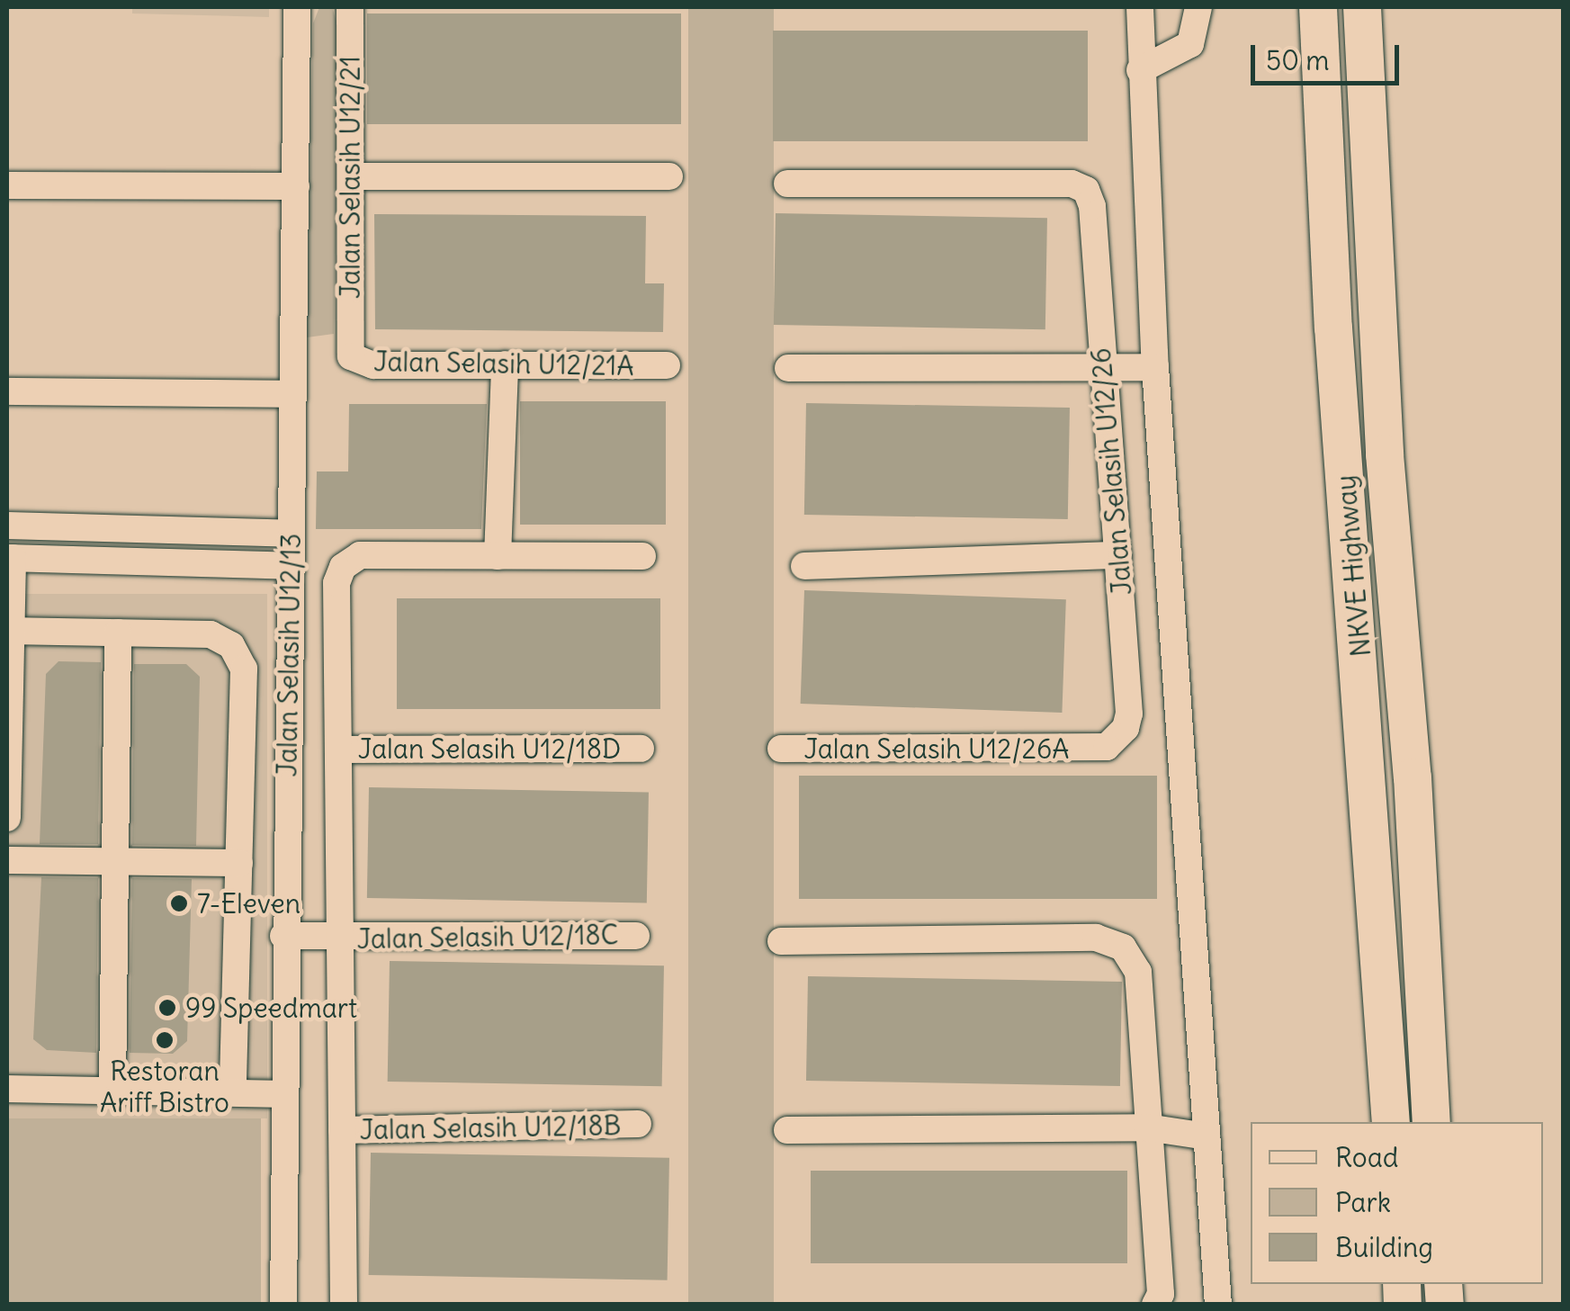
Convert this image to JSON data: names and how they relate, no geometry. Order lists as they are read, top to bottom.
{
  "streets": {
    "highway": ["NKVE Highway"],
    "street": [
      "Jalan Selasih U12/21",
      "Jalan Selasih U12/21A",
      "Jalan Selasih U12/26",
      "Jalan Selasih U12/13",
      "Jalan Selasih U12/18D",
      "Jalan Selasih U12/26A",
      "Jalan Selasih U12/18C",
      "Jalan Selasih U12/18B"
    ]
  },
  "crossings": [
    ["Jalan Selasih U12/21", "Jalan Selasih U12/21A"],
    ["Jalan Selasih U12/26", "Jalan Selasih U12/26A"],
    ["Jalan Selasih U12/13", "Jalan Selasih U12/18C"]
  ],
  "places": ["7-Eleven", "99 Speedmart", "Restoran Ariff Bistro"],
  "legend": ["Road", "Park", "Building"],
  "scale_bar": "50 m"
}
